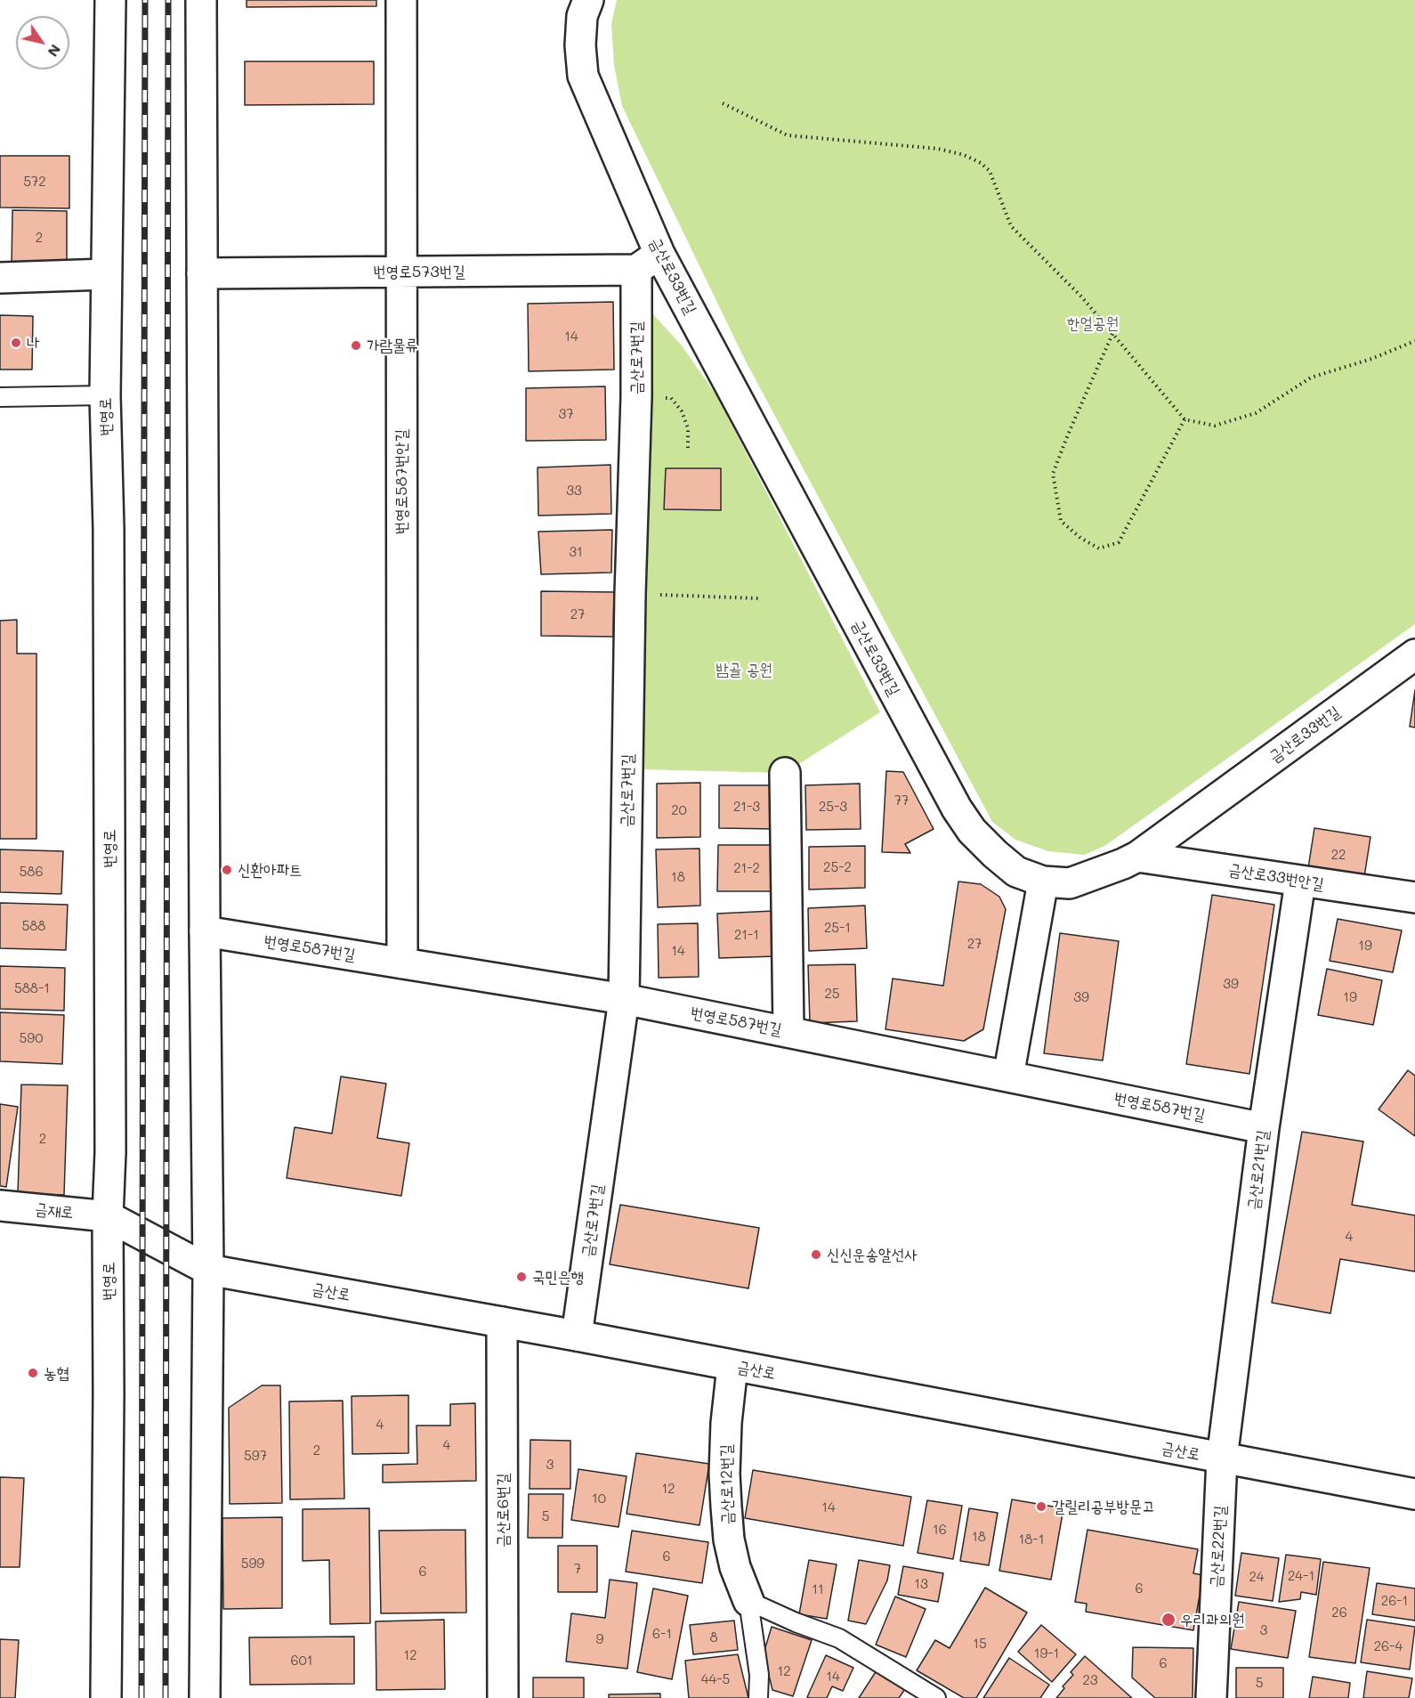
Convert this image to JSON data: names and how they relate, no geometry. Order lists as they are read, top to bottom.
{
  "streets": {
    "street": [
      "번영로573번길",
      "금산로33번길",
      "금산로7번길",
      "번영로",
      "번영로587번안길",
      "금산로33번안길",
      "번영로587번길",
      "금산로21번길",
      "금재로",
      "금산로",
      "금산로12번길",
      "금산로6번길",
      "금산로22번길"
    ]
  },
  "crossings": [
    ["번영로573번길", "금산로33번길"],
    ["번영로573번길", "금산로7번길"],
    ["번영로573번길", "번영로587번안길"],
    ["금산로33번길", "금산로7번길"],
    ["금산로33번길", "금산로33번안길"],
    ["금산로7번길", "번영로587번길"],
    ["금산로7번길", "금산로"],
    ["번영로", "금재로"],
    ["번영로", "금산로"],
    ["번영로587번안길", "번영로587번길"],
    ["금산로33번안길", "금산로21번길"],
    ["번영로587번길", "금산로21번길"],
    ["금산로21번길", "금산로"],
    ["금산로21번길", "금산로22번길"],
    ["금재로", "금산로"],
    ["금산로", "금산로12번길"],
    ["금산로", "금산로6번길"],
    ["금산로", "금산로22번길"]
  ],
  "parks": ["한얼공원", "밤골 공원"],
  "places": [
    "나",
    "가람물류",
    "신환아파트",
    "신신운송알선사",
    "국민은행",
    "농협",
    "갈릴리공부방문고",
    "우리과의원"
  ],
  "house_numbers": [
    "572",
    "2",
    "14",
    "37",
    "33",
    "31",
    "27",
    "77",
    "21-3",
    "25-3",
    "20",
    "22",
    "25-2",
    "21-2",
    "586",
    "18",
    "588",
    "25-1",
    "21-1",
    "27",
    "19",
    "14",
    "39",
    "588-1",
    "25",
    "39",
    "19",
    "590",
    "2",
    "4",
    "4",
    "4",
    "2",
    "597",
    "3",
    "12",
    "10",
    "14",
    "5",
    "16",
    "18",
    "18-1",
    "6",
    "599",
    "7",
    "6",
    "24-1",
    "24",
    "13",
    "6",
    "11",
    "26-1",
    "26",
    "3",
    "6-1",
    "8",
    "9",
    "15",
    "26-4",
    "19-1",
    "12",
    "601",
    "6",
    "12",
    "14",
    "44-5",
    "23",
    "5"
  ],
  "north": "bottom right"
}
